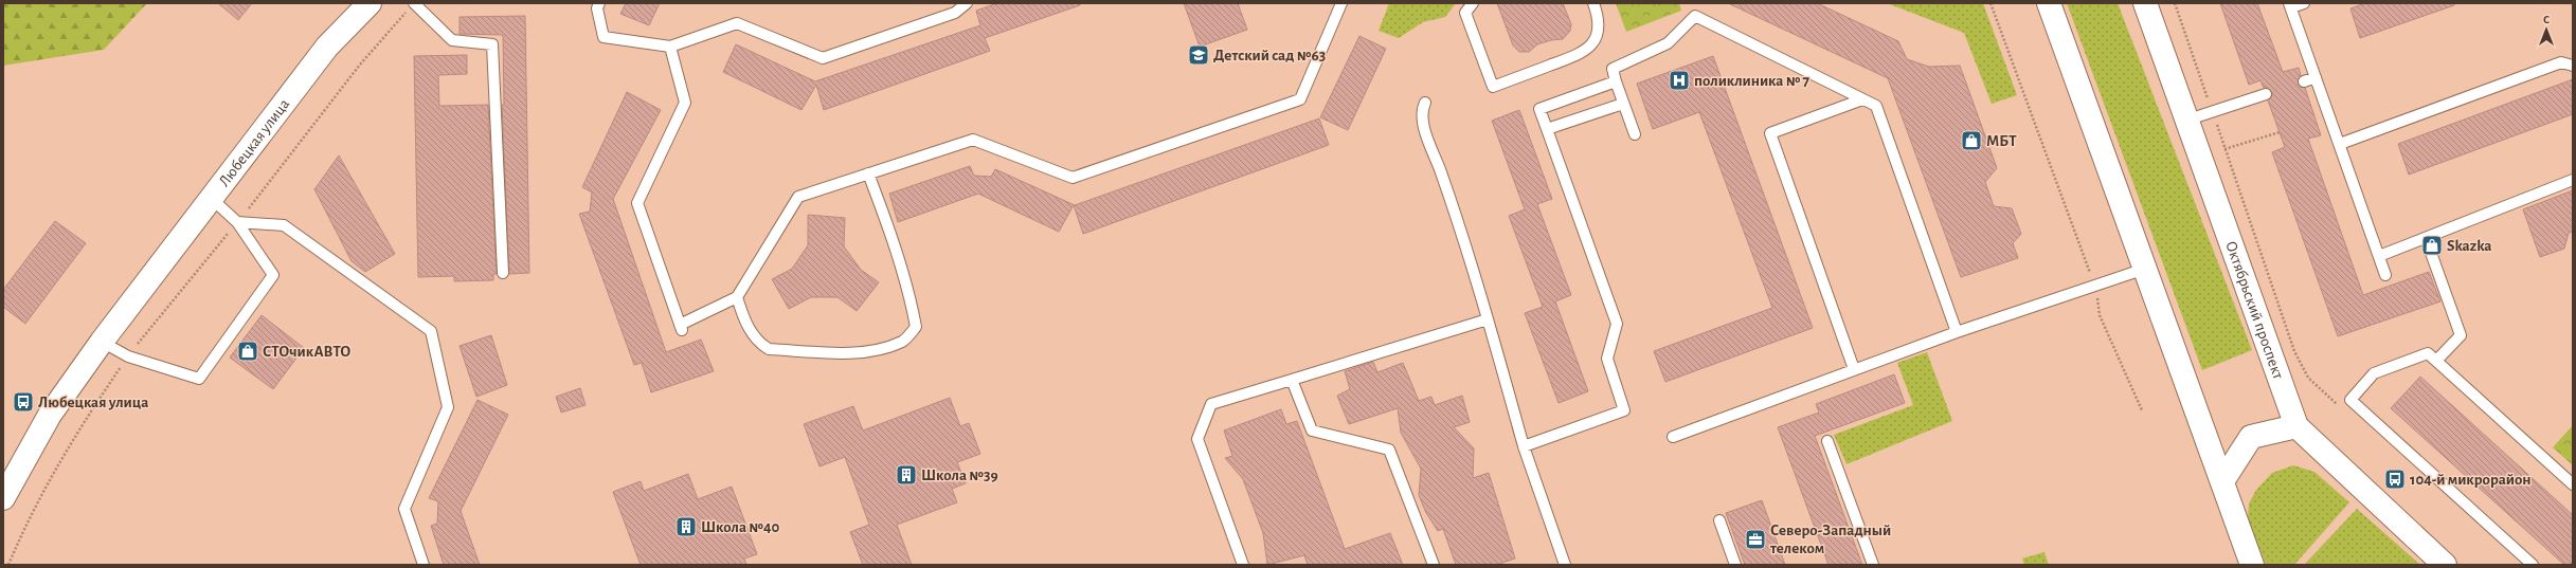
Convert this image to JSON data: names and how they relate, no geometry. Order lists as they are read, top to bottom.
{
  "streets": {
    "main road": ["Любецкая улица", "Октябрьский проспект"]
  },
  "places": {
    "school or university": ["Детский сад №63"],
    "hospital": ["поликлиника № 7"],
    "shop": ["МБТ", "Skazka", "СТОчикАВТО"],
    "bus stop": ["Любецкая улица", "104-й микрорайон"],
    "building": ["Школа №39", "Школа №40"],
    "office": ["Северо-Западный телеком"]
  },
  "north": "top"
}
